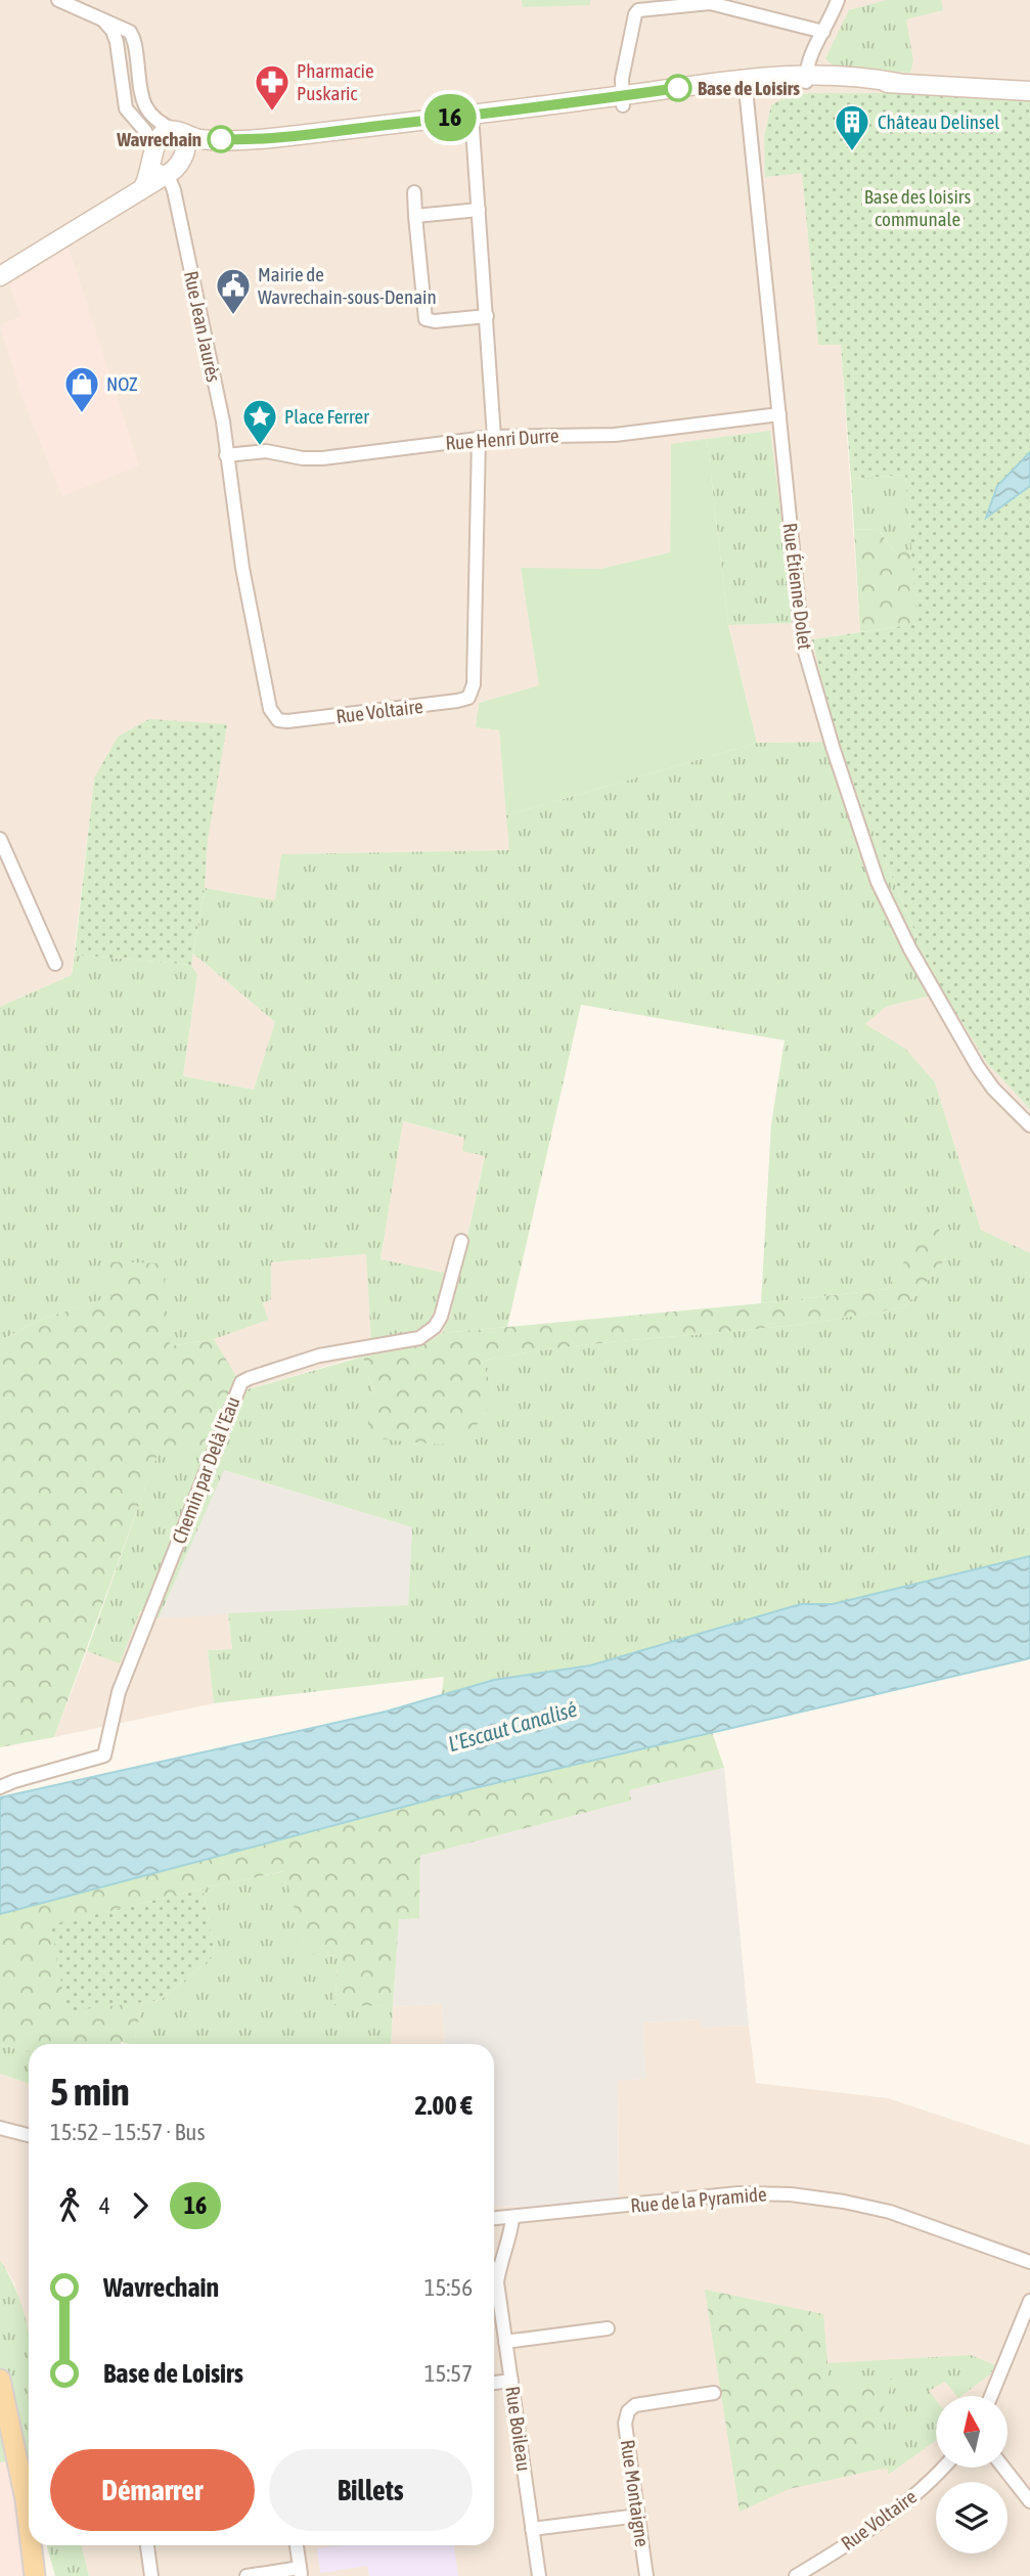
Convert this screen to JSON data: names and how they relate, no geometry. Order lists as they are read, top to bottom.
{
  "streets": {
    "street": [
      "Rue Jean Jaurès",
      "Rue Henri Durre",
      "Rue Étienne Dolet",
      "Rue Voltaire",
      "Chemin par Delà l'Eau",
      "Rue de la Pyramide",
      "Rue Boileau",
      "Rue Montaigne"
    ]
  },
  "crossings": [
    ["Rue Jean Jaurès", "Rue Henri Durre"],
    ["Rue Jean Jaurès", "Rue Voltaire"],
    ["Rue Henri Durre", "Rue Étienne Dolet"],
    ["Rue Henri Durre", "Rue Voltaire"],
    ["Rue de la Pyramide", "Rue Boileau"]
  ],
  "water": ["L'Escaut Canalisé"],
  "parks": ["Base des loisirs communale"],
  "places": {
    "other": ["Base de Loisirs", "Wavrechain"],
    "pharmacy": ["Pharmacie Puskaric"],
    "building": ["Château Delinsel"],
    "public building": ["Mairie de Wavrechain-sous-Denain"],
    "shop": ["NOZ"],
    "place": ["Place Ferrer"]
  },
  "lines": ["bus line 16"],
  "north": "top",
  "page": {
    "on_map": "16",
    "heading": ["5 min", "15:52 – 15:57 · Bus", "2.00 €"],
    "legs": ["4", "16"],
    "list": [
      {
        "name": "Wavrechain",
        "value": "15:56"
      },
      {
        "name": "Base de Loisirs",
        "value": "15:57"
      }
    ],
    "buttons": ["Démarrer", "Billets"]
  }
}
